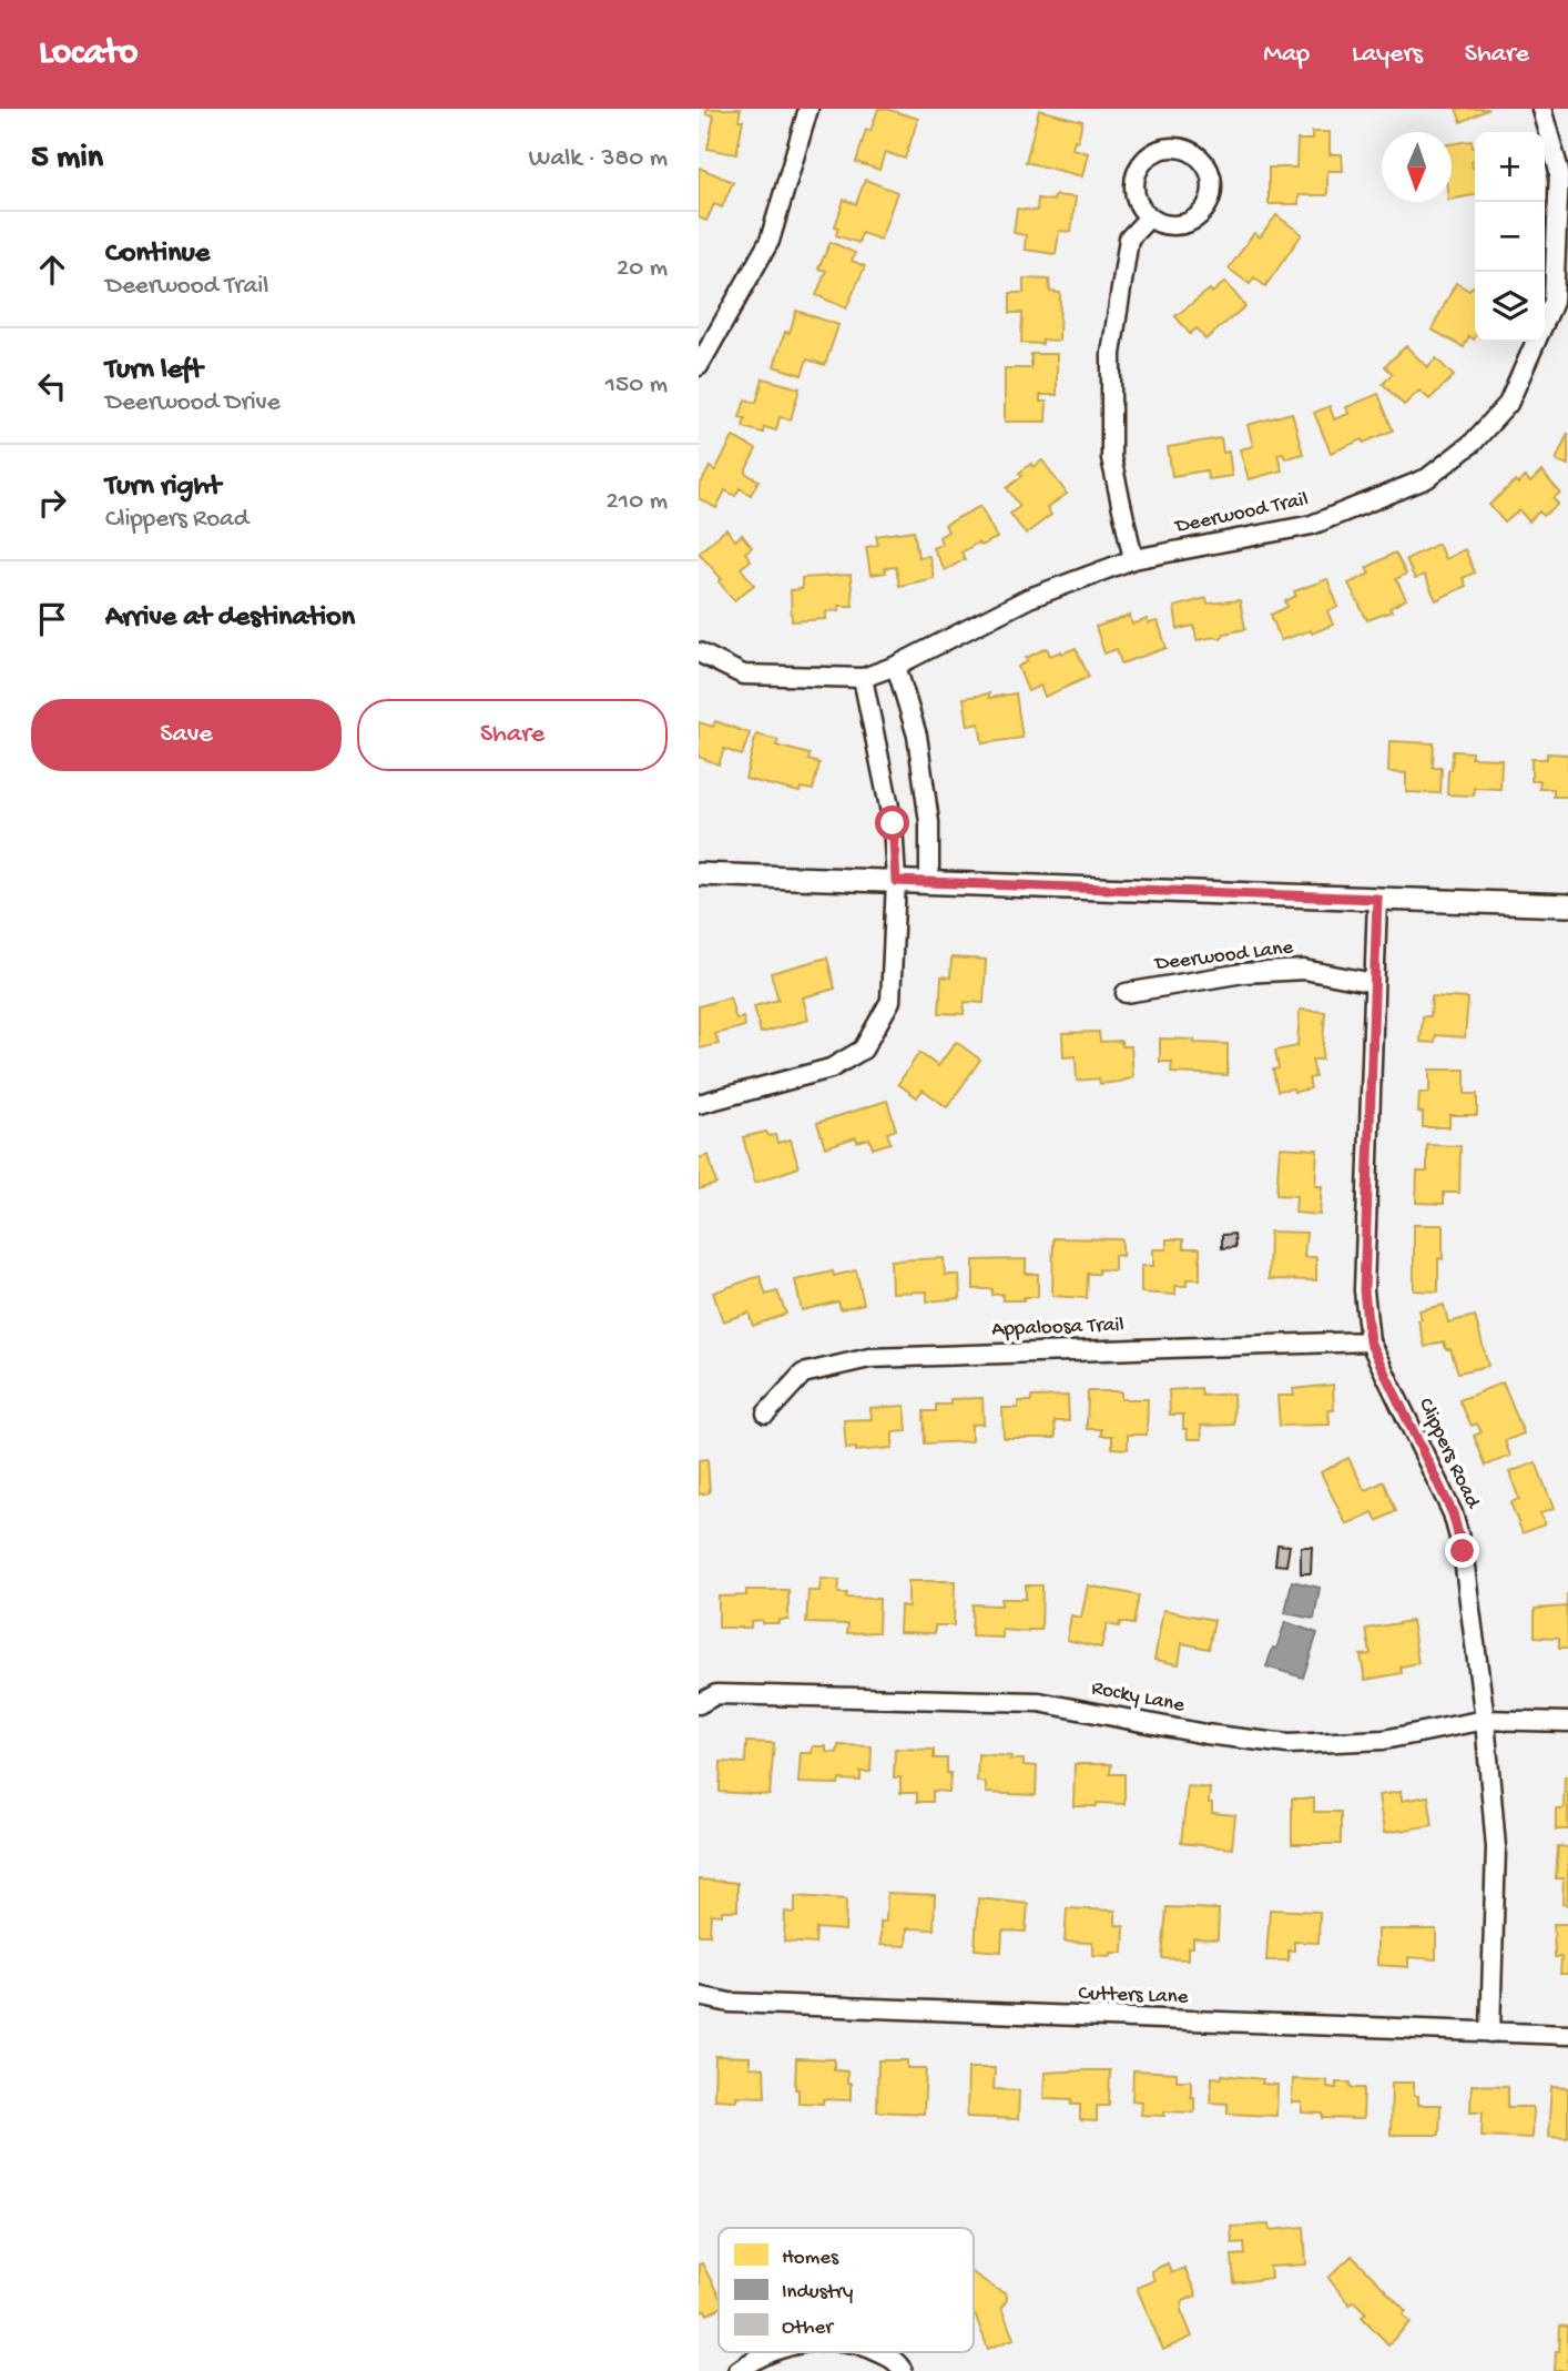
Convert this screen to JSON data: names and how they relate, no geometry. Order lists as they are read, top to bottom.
{
  "streets": {
    "street": [
      "Deerwood Trail",
      "Deerwood Lane",
      "Appaloosa Trail",
      "Clippers Road",
      "Rocky Lane",
      "Cutters Lane"
    ]
  },
  "crossings": [
    ["Deerwood Lane", "Clippers Road"],
    ["Appaloosa Trail", "Clippers Road"],
    ["Clippers Road", "Rocky Lane"],
    ["Clippers Road", "Cutters Lane"]
  ],
  "legend": ["Homes", "Industry", "Other"],
  "north": "bottom",
  "page": {
    "header": "Locato",
    "nav": ["Map", "Layers", "Share"],
    "heading": ["5 min", "Walk · 380 m"],
    "map_buttons": ["+", "−"],
    "list": [
      ["Continue", "Deerwood Trail", "20 m"],
      ["Turn left", "Deerwood Drive", "150 m"],
      ["Turn right", "Clippers Road", "210 m"],
      "Arrive at destination"
    ],
    "buttons": ["Save", "Share"]
  }
}
